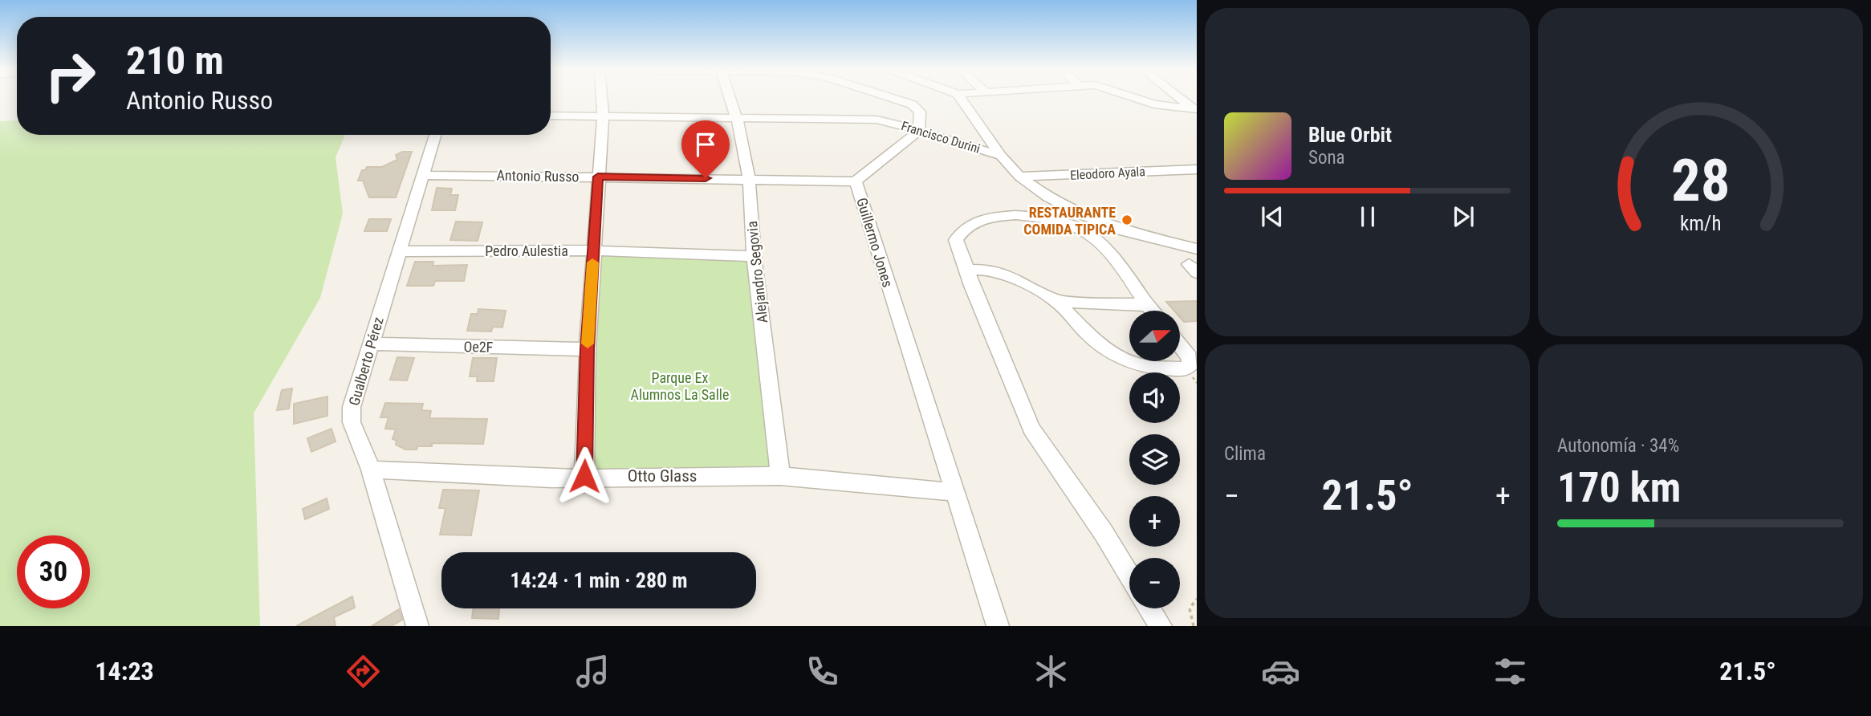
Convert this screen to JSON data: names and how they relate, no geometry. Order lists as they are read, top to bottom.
{
  "streets": {
    "street": [
      "Francisco Durini",
      "Eleodoro Ayala",
      "Antonio Russo",
      "Guillermo Jones",
      "Pedro Aulestia",
      "Alejandro Segovia",
      "Oe2F",
      "Gualberto Pérez",
      "Otto Glass"
    ]
  },
  "crossings": [
    ["Francisco Durini", "Guillermo Jones"],
    ["Francisco Durini", "Alejandro Segovia"],
    ["Antonio Russo", "Guillermo Jones"],
    ["Antonio Russo", "Alejandro Segovia"],
    ["Antonio Russo", "Gualberto Pérez"],
    ["Guillermo Jones", "Otto Glass"],
    ["Pedro Aulestia", "Alejandro Segovia"],
    ["Pedro Aulestia", "Gualberto Pérez"],
    ["Alejandro Segovia", "Otto Glass"],
    ["Oe2F", "Gualberto Pérez"],
    ["Gualberto Pérez", "Otto Glass"]
  ],
  "parks": ["Parque Ex Alumnos La Salle"],
  "places": ["RESTAURANTE COMIDA TIPICA"],
  "north": "right",
  "page": {
    "turn": ["210 m", "Antonio Russo"],
    "song": ["Blue Orbit", "Sona"],
    "map_buttons": ["+", "−"],
    "tile": [
      "Clima",
      ["Autonomía · 34%", "170 km"]
    ],
    "heat": ["−", "21.5°", "+"],
    "limit": "30",
    "trip": "14:24 · 1 min · 280 m",
    "tabs": ["14:23", "21.5°"],
    "gauge": ["28", "km/h"]
  }
}
